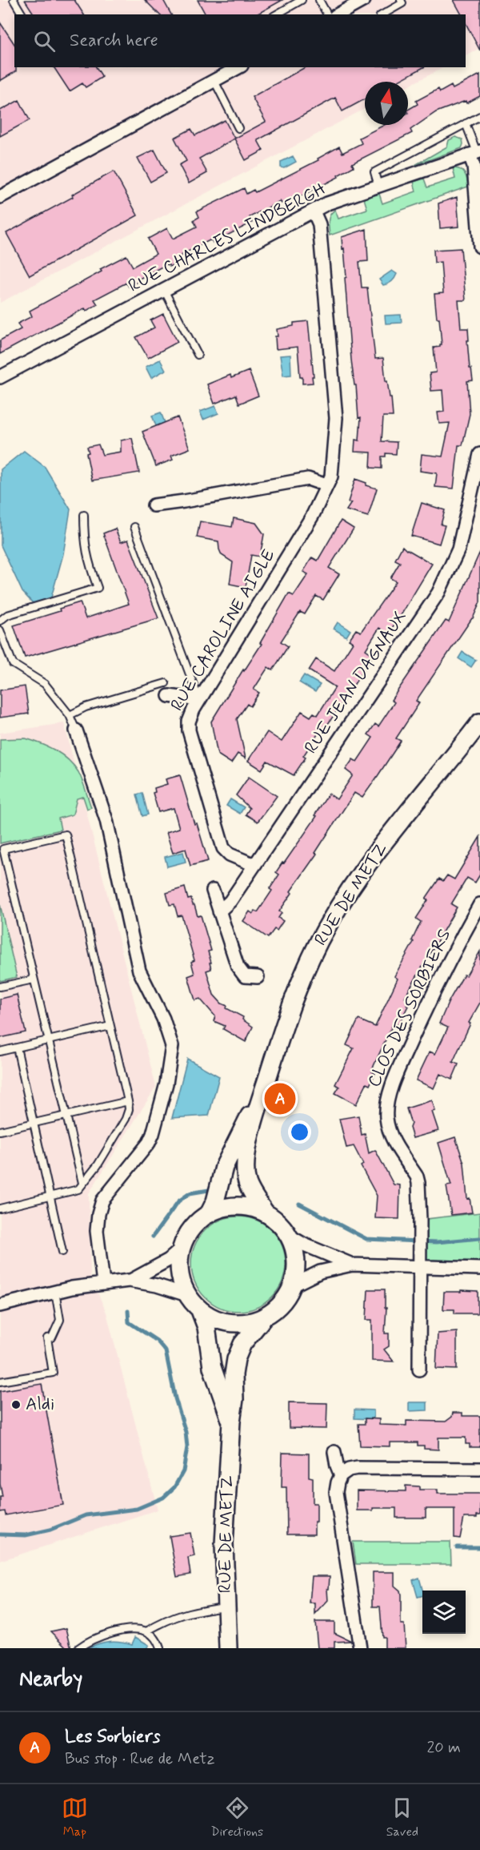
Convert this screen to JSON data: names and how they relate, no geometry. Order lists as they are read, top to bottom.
{
  "streets": {
    "main road": ["RUE DE METZ"],
    "street": [
      "RUE CHARLES LINDBERGH",
      "RUE CAROLINE AIGLE",
      "RUE JEAN DAGNAUX",
      "CLOS DES SORBIERS"
    ]
  },
  "crossings": [
    ["RUE CHARLES LINDBERGH", "RUE CAROLINE AIGLE"],
    ["RUE CAROLINE AIGLE", "RUE JEAN DAGNAUX"]
  ],
  "places": ["Aldi"],
  "north": "top",
  "page": {
    "search": "Search here",
    "pins": "A",
    "heading": "Nearby",
    "list": [
      {
        "mark": "A",
        "name": "Les Sorbiers",
        "note": "Bus stop · Rue de Metz",
        "value": "20 m"
      }
    ],
    "nav": ["Map", "Directions", "Saved"]
  }
}
